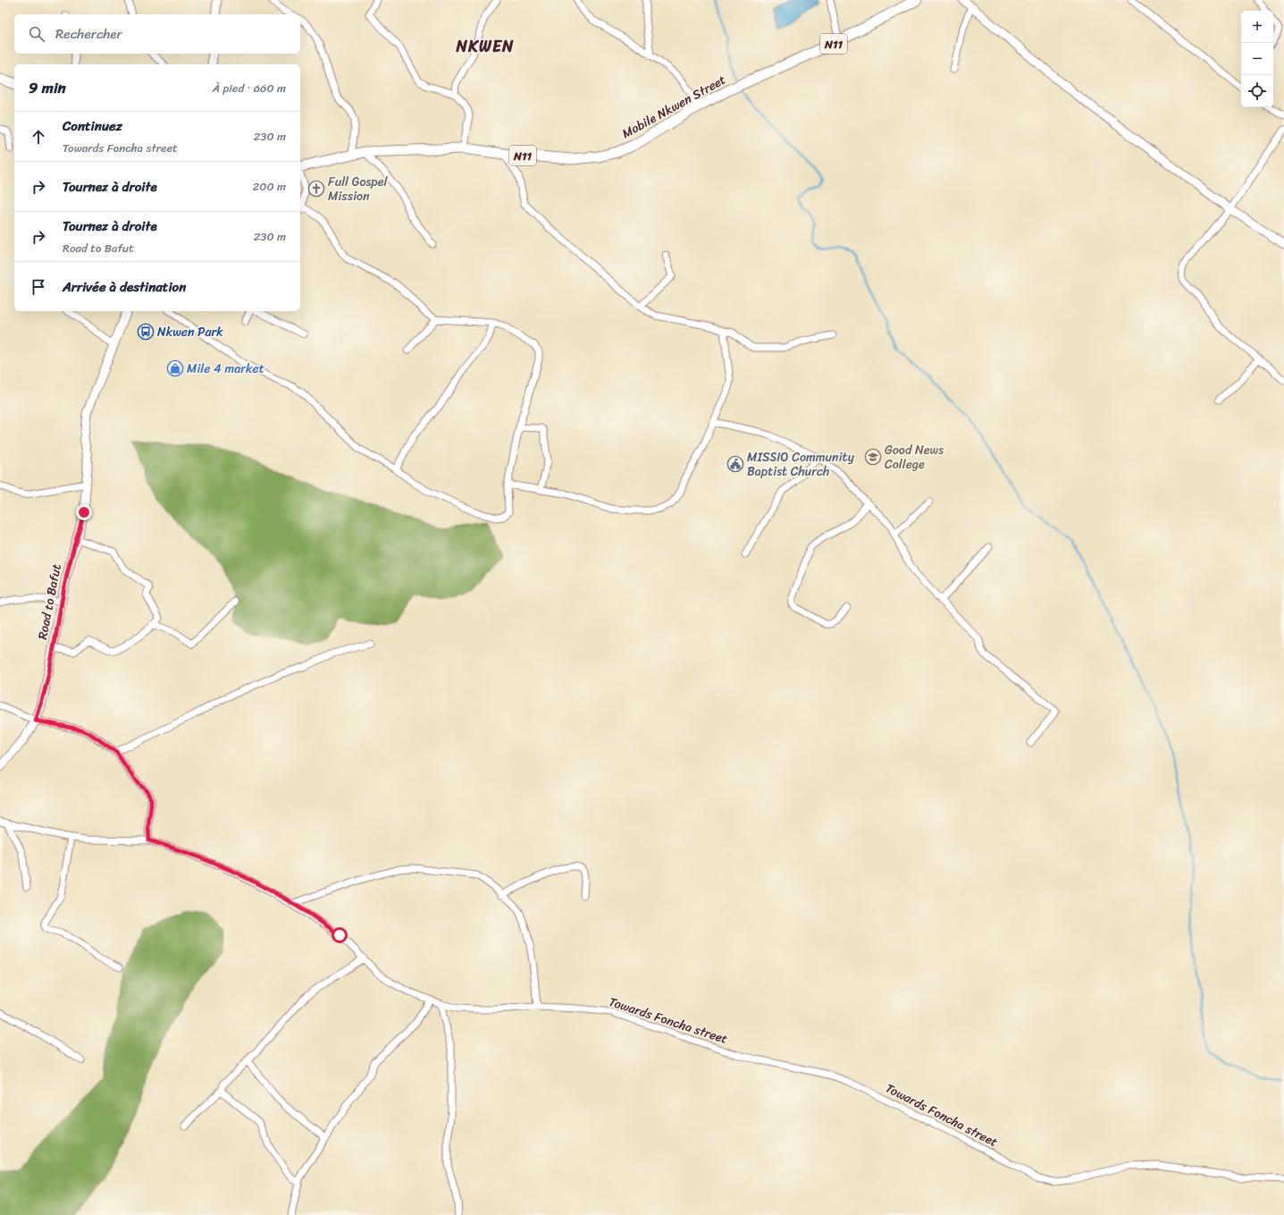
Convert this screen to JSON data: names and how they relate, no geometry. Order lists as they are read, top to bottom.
{
  "streets": {
    "highway": ["N11", "Mobile Nkwen Street"],
    "street": ["Road to Bafut", "Towards Foncha street"]
  },
  "districts": ["NKWEN"],
  "places": {
    "church": ["Full Gospel Mission"],
    "bus stop": ["Nkwen Park"],
    "shop": ["Mile 4 market"],
    "school or university": ["Good News College"],
    "public building": ["MISSIO Community Baptist Church"]
  },
  "page": {
    "map_buttons": ["+", "−"],
    "search": "Rechercher",
    "heading": ["9 min", "À pied · 660 m"],
    "list": [
      ["Continuez", "Towards Foncha street", "230 m"],
      ["Tournez à droite", "200 m"],
      ["Tournez à droite", "Road to Bafut", "230 m"],
      "Arrivée à destination"
    ]
  }
}
